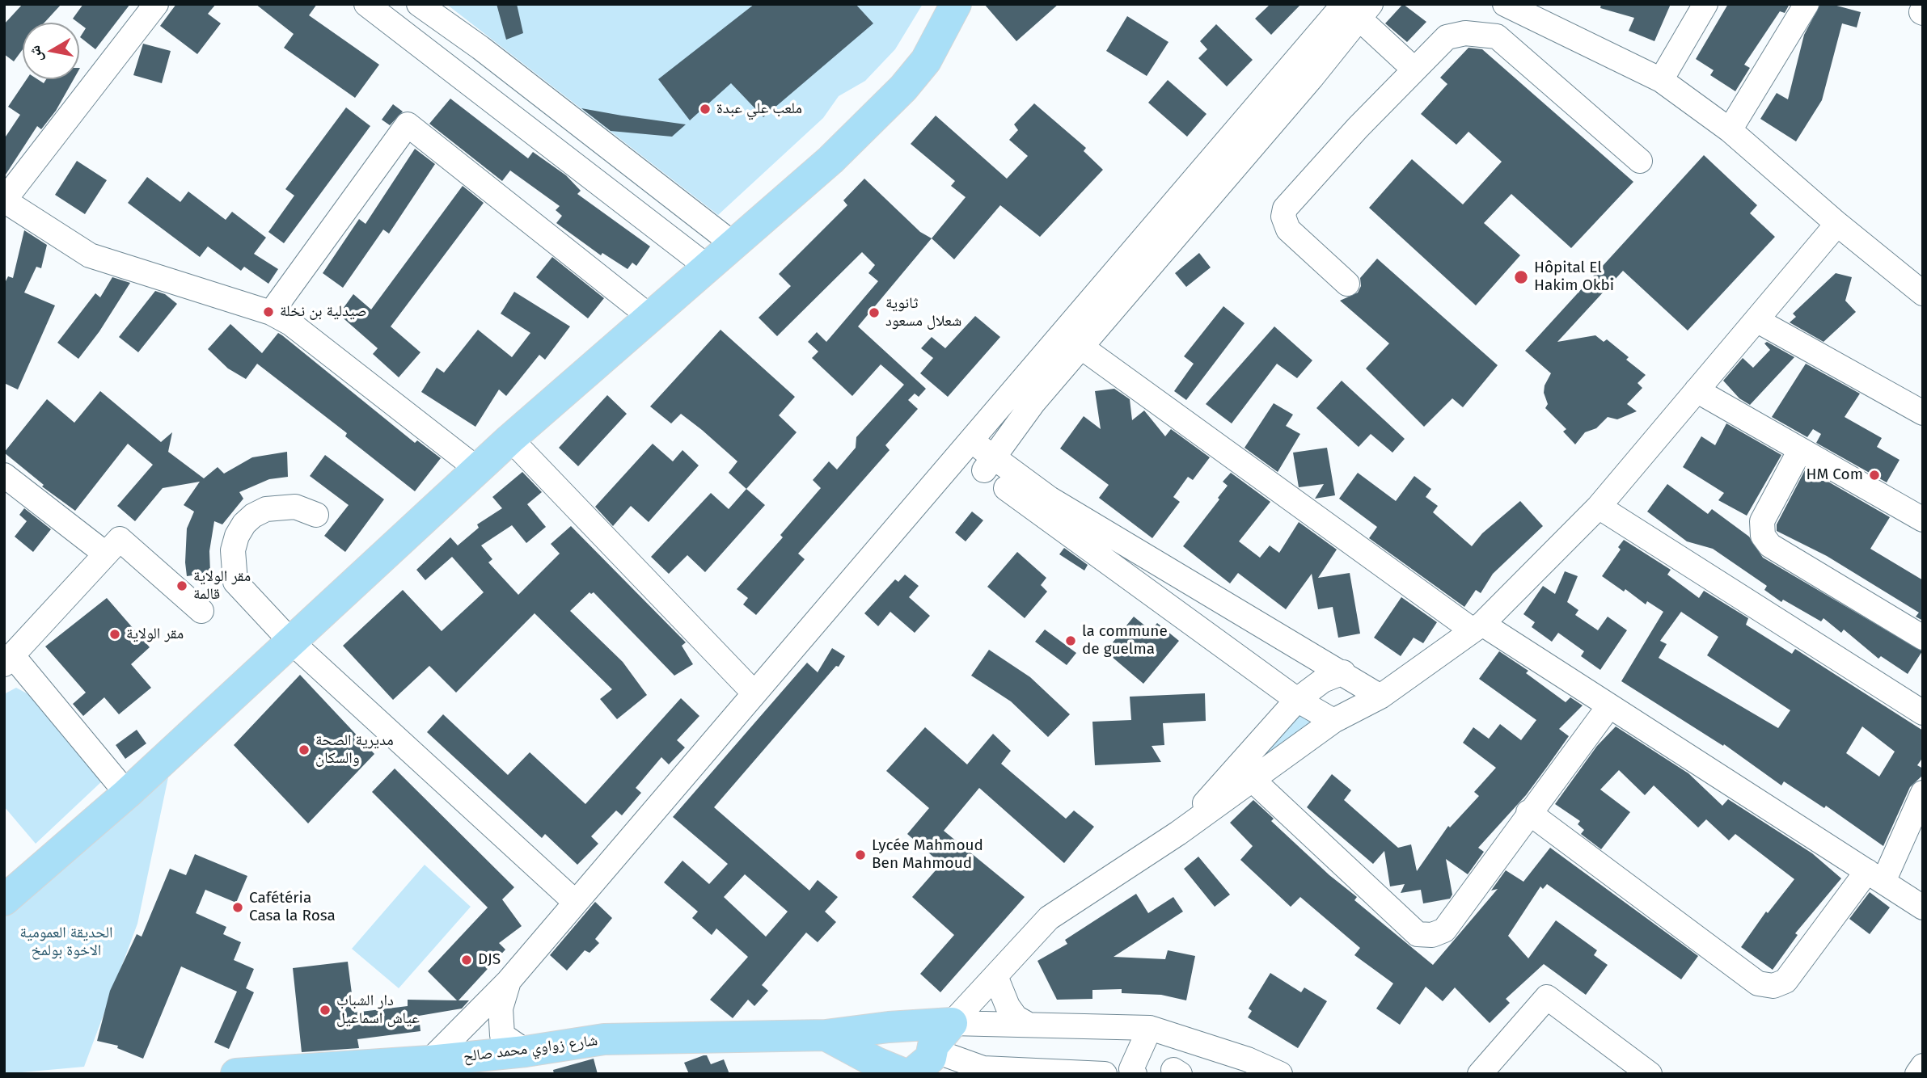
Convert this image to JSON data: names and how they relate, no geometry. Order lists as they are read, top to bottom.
{
  "streets": {
    "main road": ["شارع زواوي محمد صالح"]
  },
  "parks": ["الحديقة العمومية الاخوة بولمخ"],
  "places": [
    "ملعب علي عبدة",
    "Hôpital El Hakim Okbi",
    "صيدلية بن نخلة",
    "ثانوية شعلال مسعود",
    "HM Com",
    "مقر الولاية قالمة",
    "مقر الولاية",
    "la commune de guelma",
    "مديرية الصحة والسكان",
    "Lycée Mahmoud Ben Mahmoud",
    "Cafétéria Casa la Rosa",
    "DJS",
    "دار الشباب عياش اسماعيل"
  ],
  "north": "left"
}
